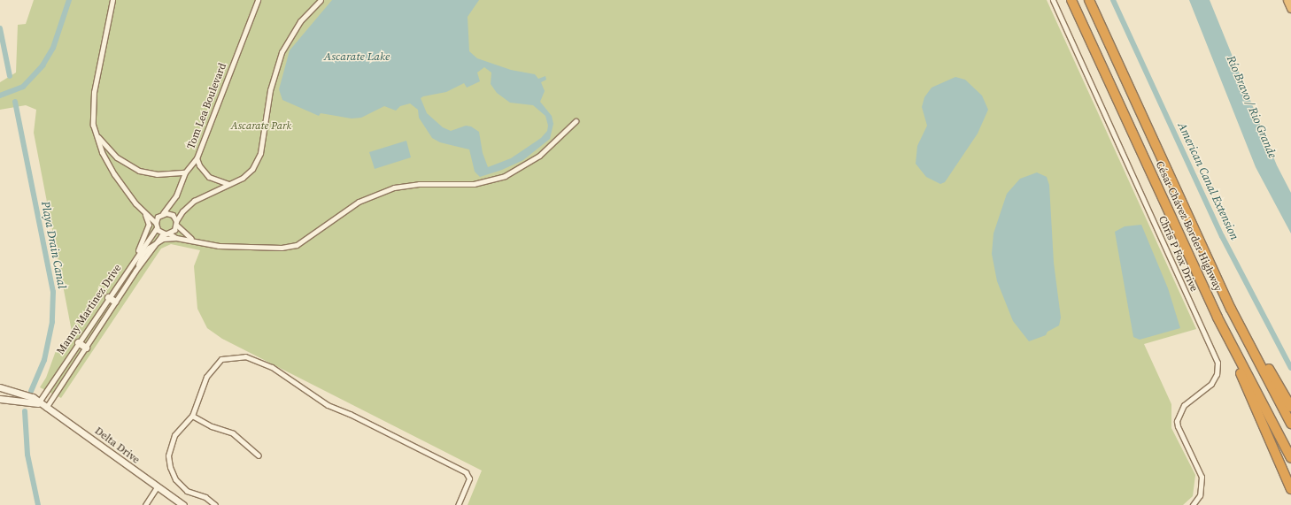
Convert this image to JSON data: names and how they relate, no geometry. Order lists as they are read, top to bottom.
{
  "streets": {
    "highway": ["César Chávez Border Highway"],
    "main road": ["Delta Drive"],
    "street": ["Tom Lea Boulevard", "Chris P Fox Drive", "Manny Martinez Drive"]
  },
  "crossings": [
    ["Tom Lea Boulevard", "Manny Martinez Drive"],
    ["Manny Martinez Drive", "Delta Drive"]
  ],
  "water": [
    "Ascarate Lake",
    "Río Bravo / Rio Grande",
    "American Canal Extension",
    "Playa Drain Canal"
  ],
  "parks": ["Ascarate Park"]
}
